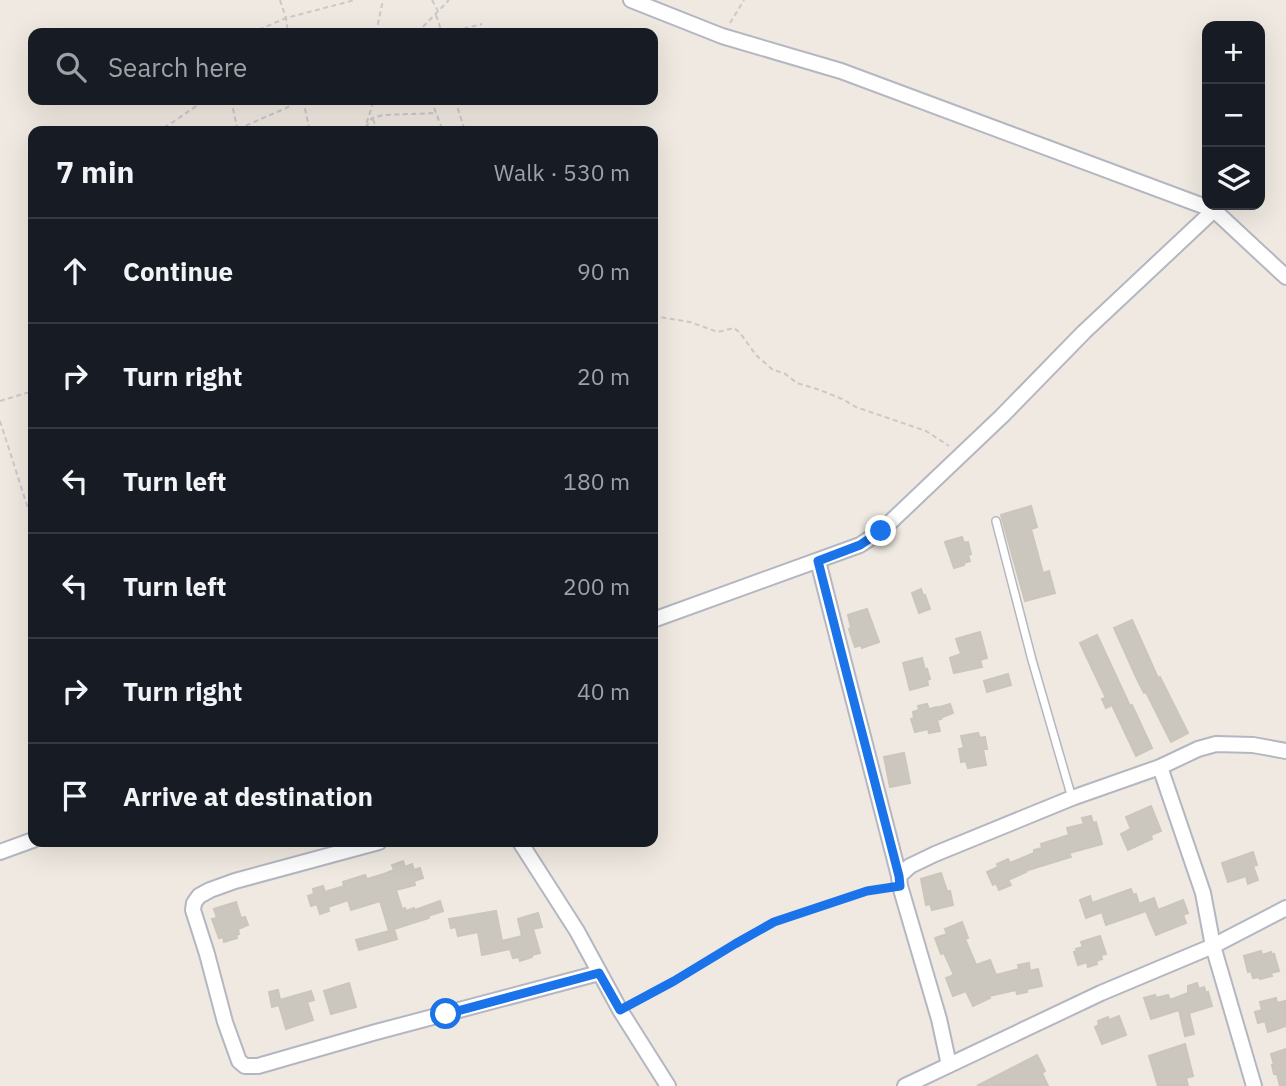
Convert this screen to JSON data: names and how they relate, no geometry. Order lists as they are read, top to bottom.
{
  "page": {
    "map_buttons": ["+", "−"],
    "search": "Search here",
    "heading": ["7 min", "Walk · 530 m"],
    "list": [
      ["Continue", "90 m"],
      ["Turn right", "20 m"],
      ["Turn left", "180 m"],
      ["Turn left", "200 m"],
      ["Turn right", "40 m"],
      "Arrive at destination"
    ]
  }
}
